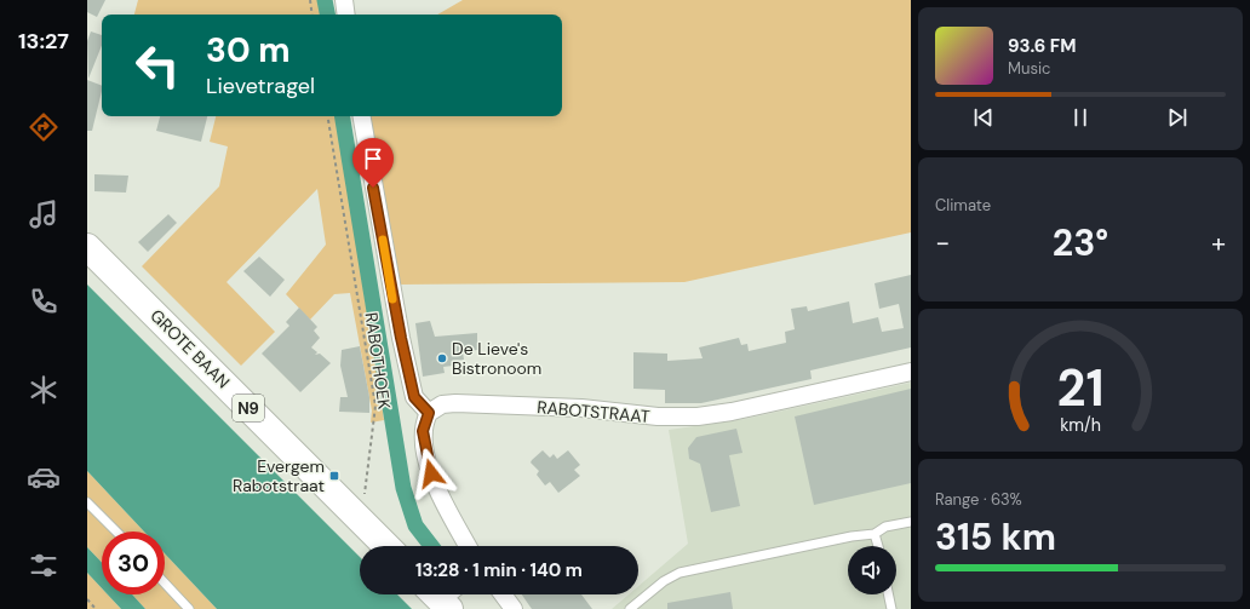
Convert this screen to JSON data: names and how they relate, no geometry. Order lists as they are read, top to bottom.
{
  "streets": {
    "main road": ["GROTE BAAN", "N9"],
    "street": ["RABOTSTRAAT"],
    "path": ["RABOTHOEK"]
  },
  "crossings": [
    ["GROTE BAAN", "RABOTHOEK"]
  ],
  "places": {
    "other": ["De Lieve's Bistronoom"],
    "transit": ["Evergem Rabotstraat"]
  },
  "page": {
    "tabs": "13:27",
    "turn": ["30 m", "Lievetragel"],
    "song": ["93.6 FM", "Music"],
    "tile": [
      "Climate",
      ["Range · 63%", "315 km"]
    ],
    "heat": ["−", "23°", "+"],
    "limit": "30",
    "trip": "13:28 · 1 min · 140 m",
    "gauge": ["21", "km/h"]
  }
}
